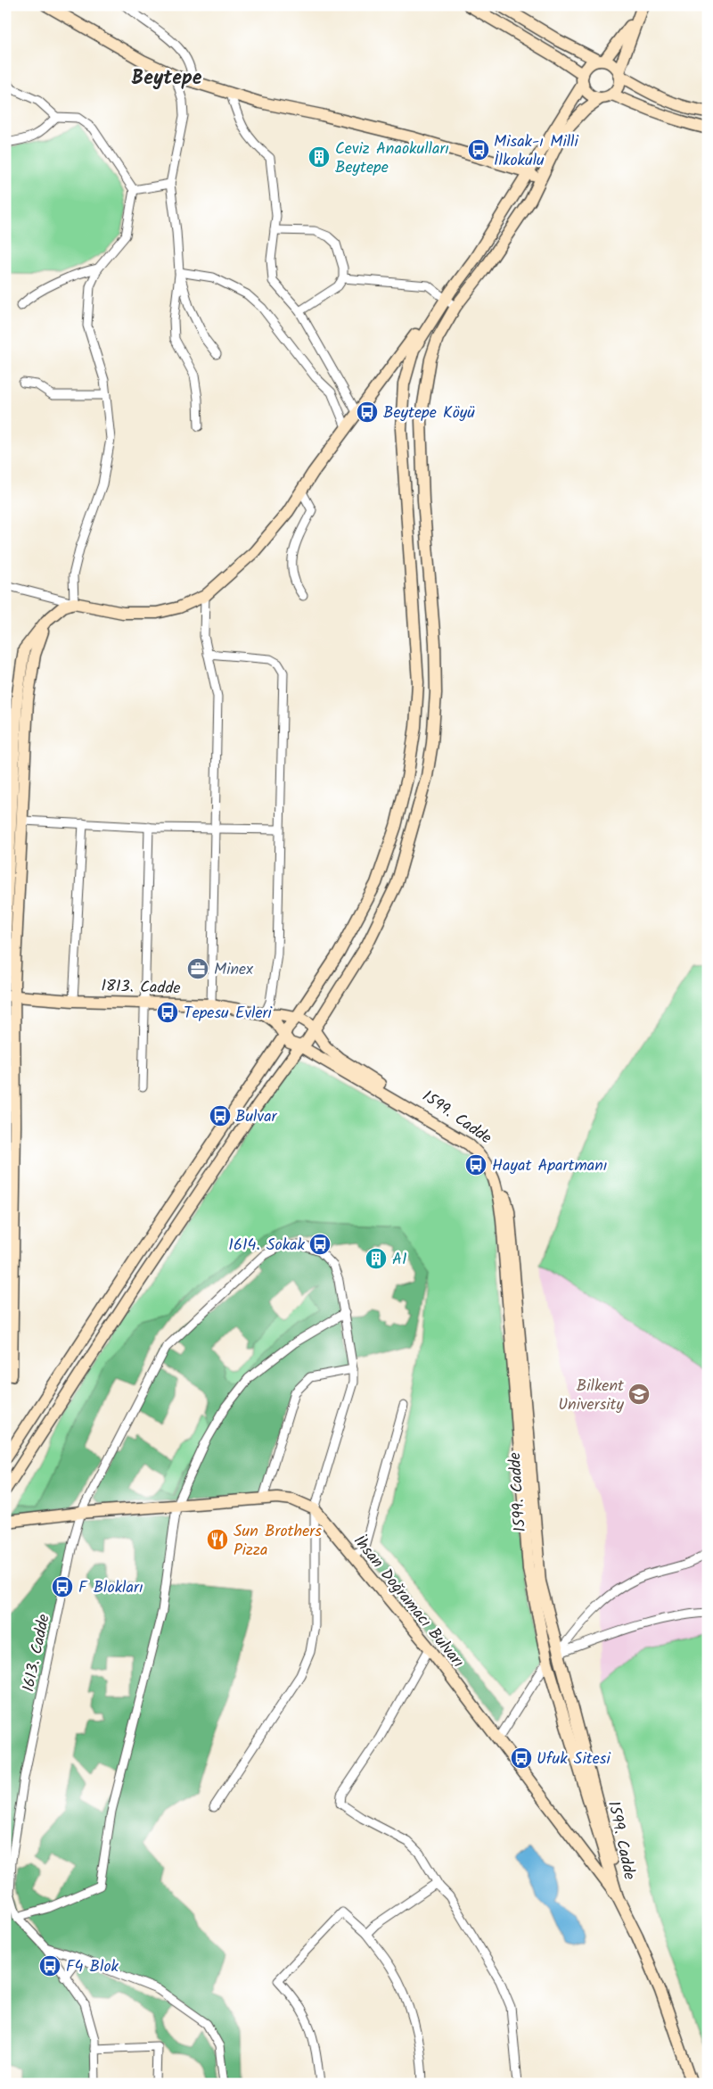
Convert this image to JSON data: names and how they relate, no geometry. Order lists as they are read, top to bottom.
{
  "streets": {
    "street": [
      "1813. Cadde",
      "1599. Cadde",
      "İhsan Doğramacı Bulvarı",
      "1613. Cadde"
    ]
  },
  "crossings": [
    ["1813. Cadde", "1599. Cadde"],
    ["1599. Cadde", "İhsan Doğramacı Bulvarı"],
    ["İhsan Doğramacı Bulvarı", "1613. Cadde"]
  ],
  "districts": ["Beytepe"],
  "places": {
    "bus stop": [
      "Misak-ı Milli İlkokulu",
      "Beytepe Köyü",
      "Tepesu Evleri",
      "Bulvar",
      "Hayat Apartmanı",
      "1614. Sokak",
      "F Blokları",
      "Ufuk Sitesi",
      "F4 Blok"
    ],
    "building": ["Ceviz Anaokulları Beytepe", "A1"],
    "office": ["Minex"],
    "school or university": ["Bilkent University"],
    "restaurant": ["Sun Brothers Pizza"]
  }
}
